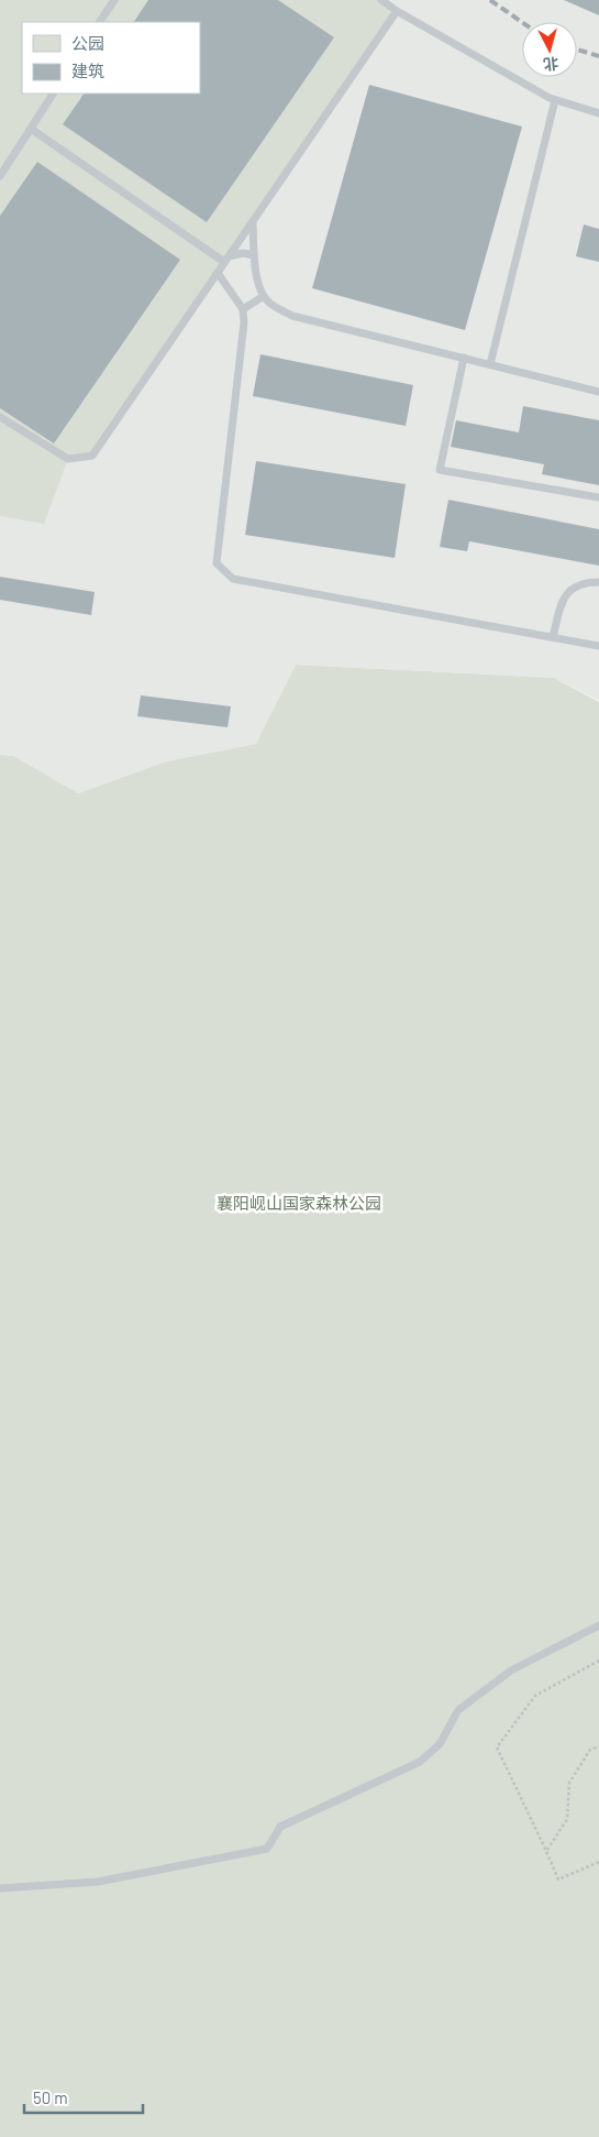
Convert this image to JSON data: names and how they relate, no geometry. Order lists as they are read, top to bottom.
{
  "parks": ["襄阳岘山国家森林公园"],
  "legend": ["公园", "建筑"],
  "scale_bar": "50 m",
  "north": "bottom"
}
